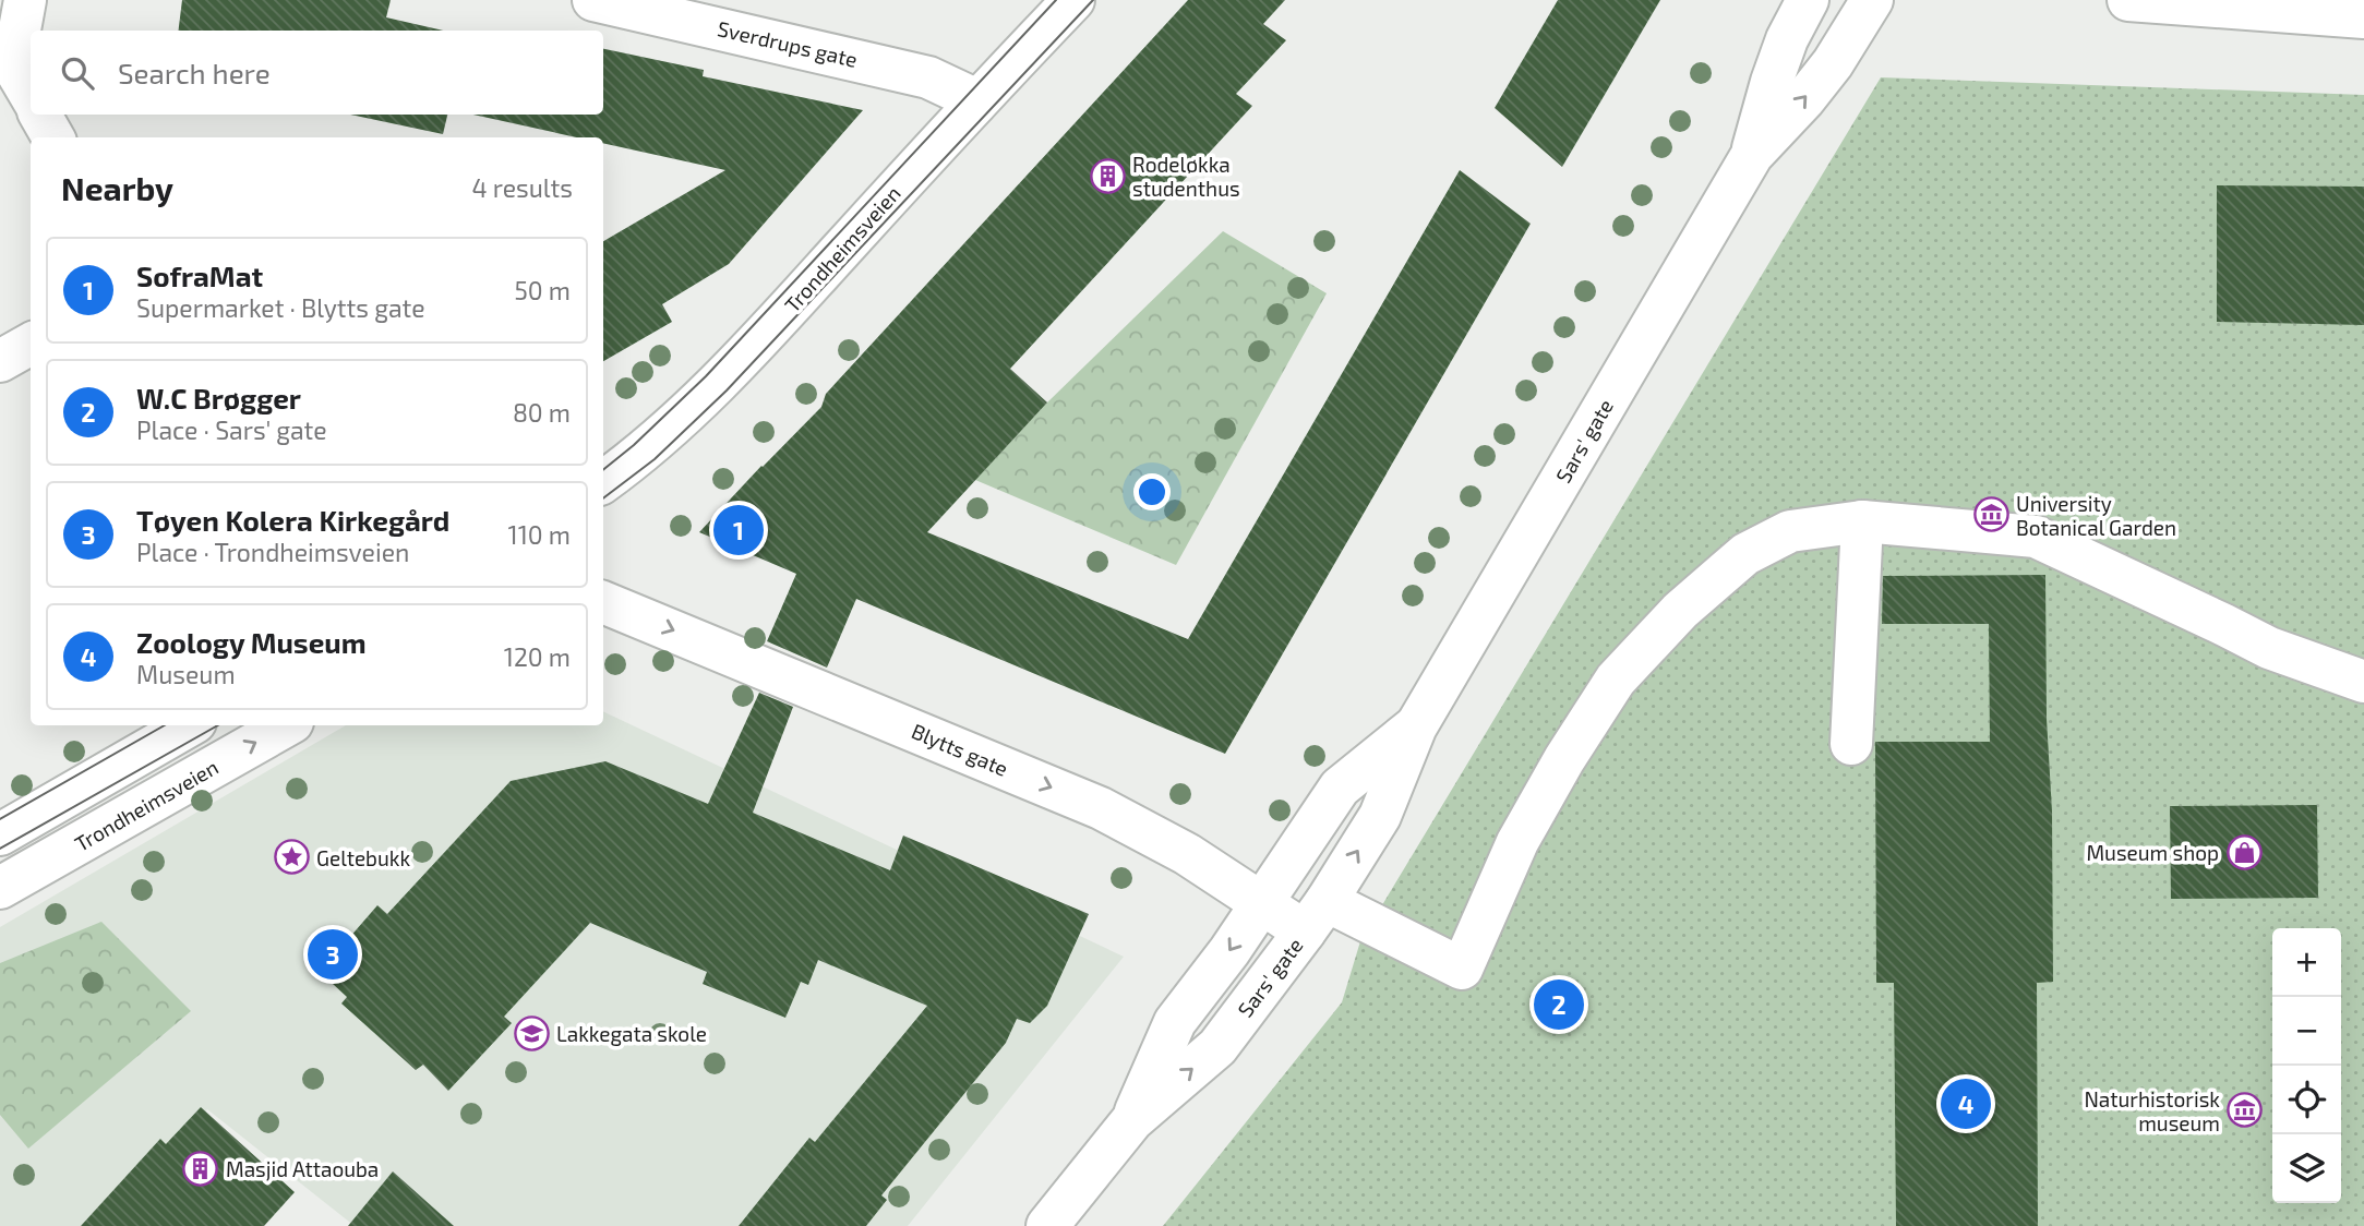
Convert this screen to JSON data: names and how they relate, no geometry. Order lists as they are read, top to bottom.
{
  "streets": {
    "street": [
      "Sverdrups gate",
      "Trondheimsveien",
      "Sars' gate",
      "Blytts gate"
    ]
  },
  "crossings": [
    ["Sverdrups gate", "Trondheimsveien"],
    ["Sars' gate", "Blytts gate"]
  ],
  "one_way": ["Blytts gate"],
  "places": {
    "building": ["Rodeløkka studenthus", "Masjid Attaouba"],
    "museum": ["University Botanical Garden", "Naturhistorisk museum"],
    "shop": ["Museum shop"],
    "place": ["Geltebukk"],
    "school or university": ["Lakkegata skole"]
  },
  "page": {
    "search": "Search here",
    "heading": ["Nearby", "4 results"],
    "list": [
      {
        "mark": "1",
        "name": "SofraMat",
        "note": "Supermarket · Blytts gate",
        "value": "50 m"
      },
      {
        "mark": "2",
        "name": "W.C Brøgger",
        "note": "Place · Sars' gate",
        "value": "80 m"
      },
      {
        "mark": "3",
        "name": "Tøyen Kolera Kirkegård",
        "note": "Place · Trondheimsveien",
        "value": "110 m"
      },
      {
        "mark": "4",
        "name": "Zoology Museum",
        "note": "Museum",
        "value": "120 m"
      }
    ],
    "pins": [
      "1",
      "3",
      "2",
      "4"
    ],
    "map_buttons": ["+", "−"]
  }
}
